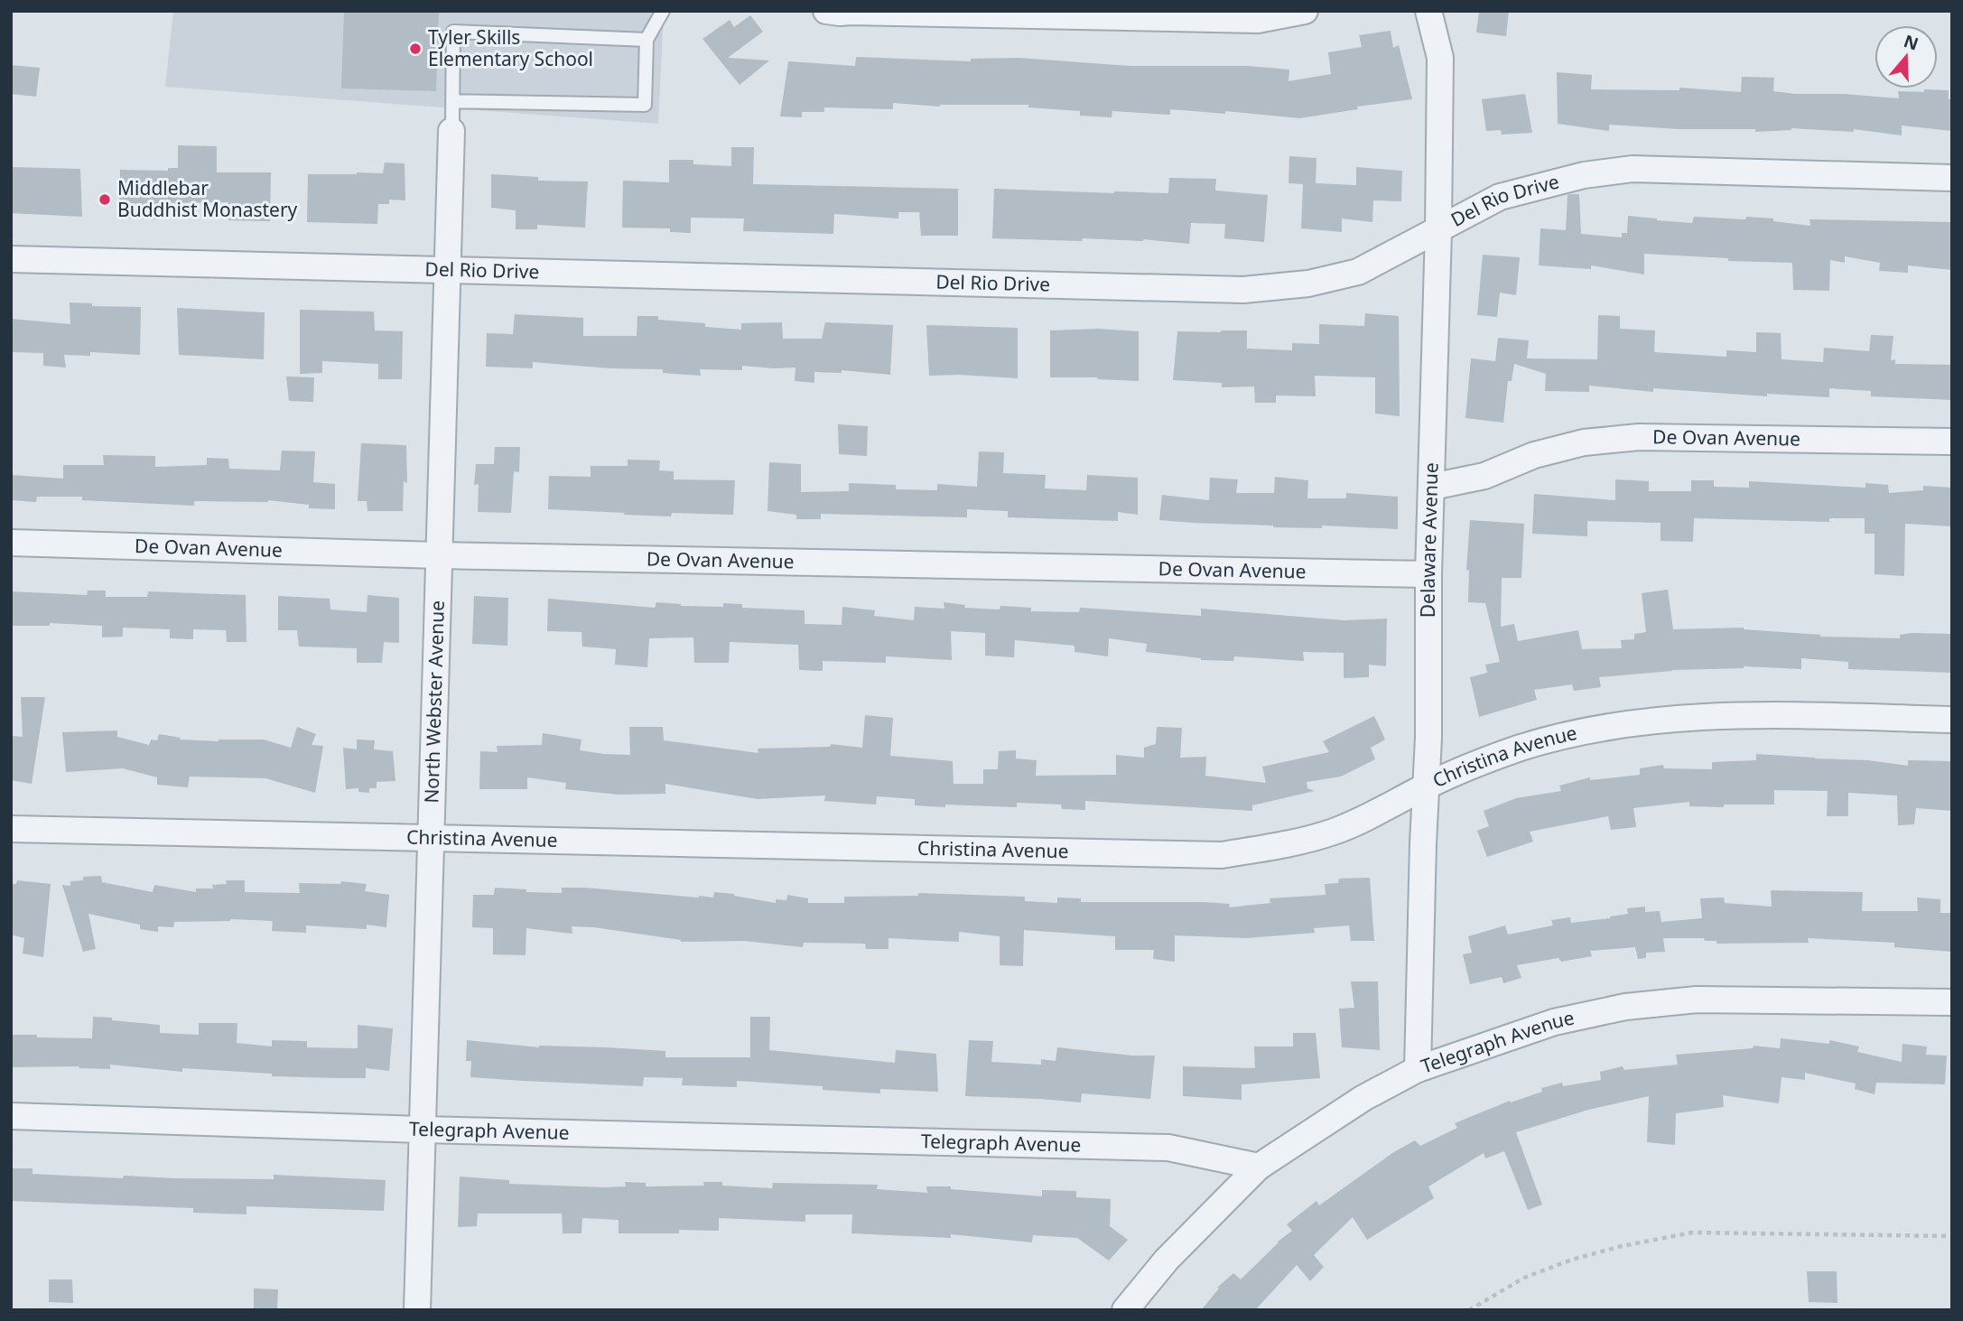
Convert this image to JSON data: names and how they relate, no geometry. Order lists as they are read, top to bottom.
{
  "streets": {
    "street": [
      "Del Rio Drive",
      "De Ovan Avenue",
      "Delaware Avenue",
      "North Webster Avenue",
      "Christina Avenue",
      "Telegraph Avenue"
    ]
  },
  "crossings": [
    ["Del Rio Drive", "Delaware Avenue"],
    ["Del Rio Drive", "North Webster Avenue"],
    ["De Ovan Avenue", "Delaware Avenue"],
    ["De Ovan Avenue", "North Webster Avenue"],
    ["Delaware Avenue", "Christina Avenue"],
    ["Delaware Avenue", "Telegraph Avenue"],
    ["North Webster Avenue", "Christina Avenue"],
    ["North Webster Avenue", "Telegraph Avenue"]
  ],
  "places": ["Tyler Skills Elementary School", "Middlebar Buddhist Monastery"],
  "north": "top"
}
